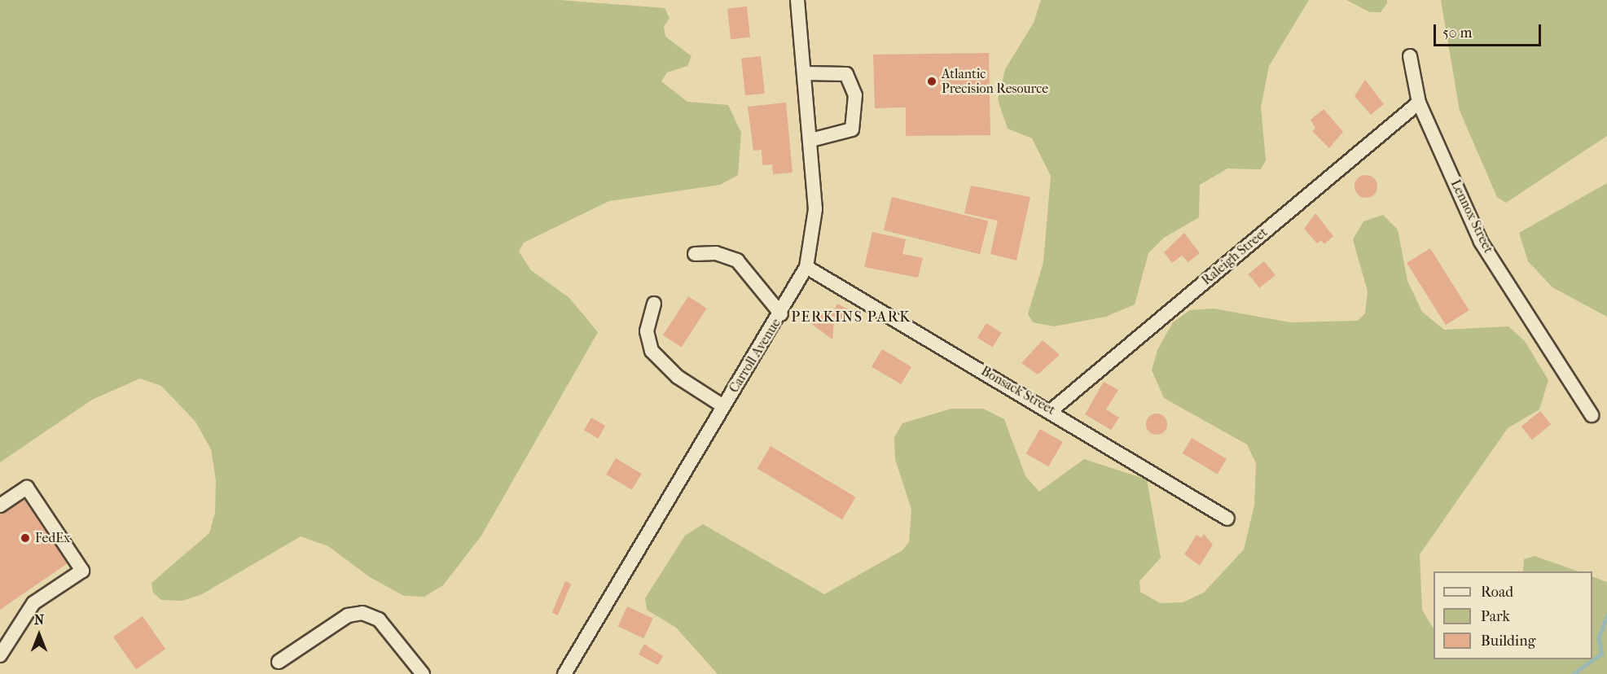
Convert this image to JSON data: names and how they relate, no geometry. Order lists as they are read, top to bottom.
{
  "streets": {
    "street": [
      "Lennox Street",
      "Raleigh Street",
      "Carroll Avenue",
      "Bonsack Street"
    ]
  },
  "crossings": [
    ["Lennox Street", "Raleigh Street"],
    ["Raleigh Street", "Bonsack Street"],
    ["Carroll Avenue", "Bonsack Street"]
  ],
  "districts": ["PERKINS PARK"],
  "places": ["Atlantic Precision Resource", "FedEx"],
  "legend": ["Road", "Park", "Building"],
  "scale_bar": "50 m",
  "north": "top"
}
